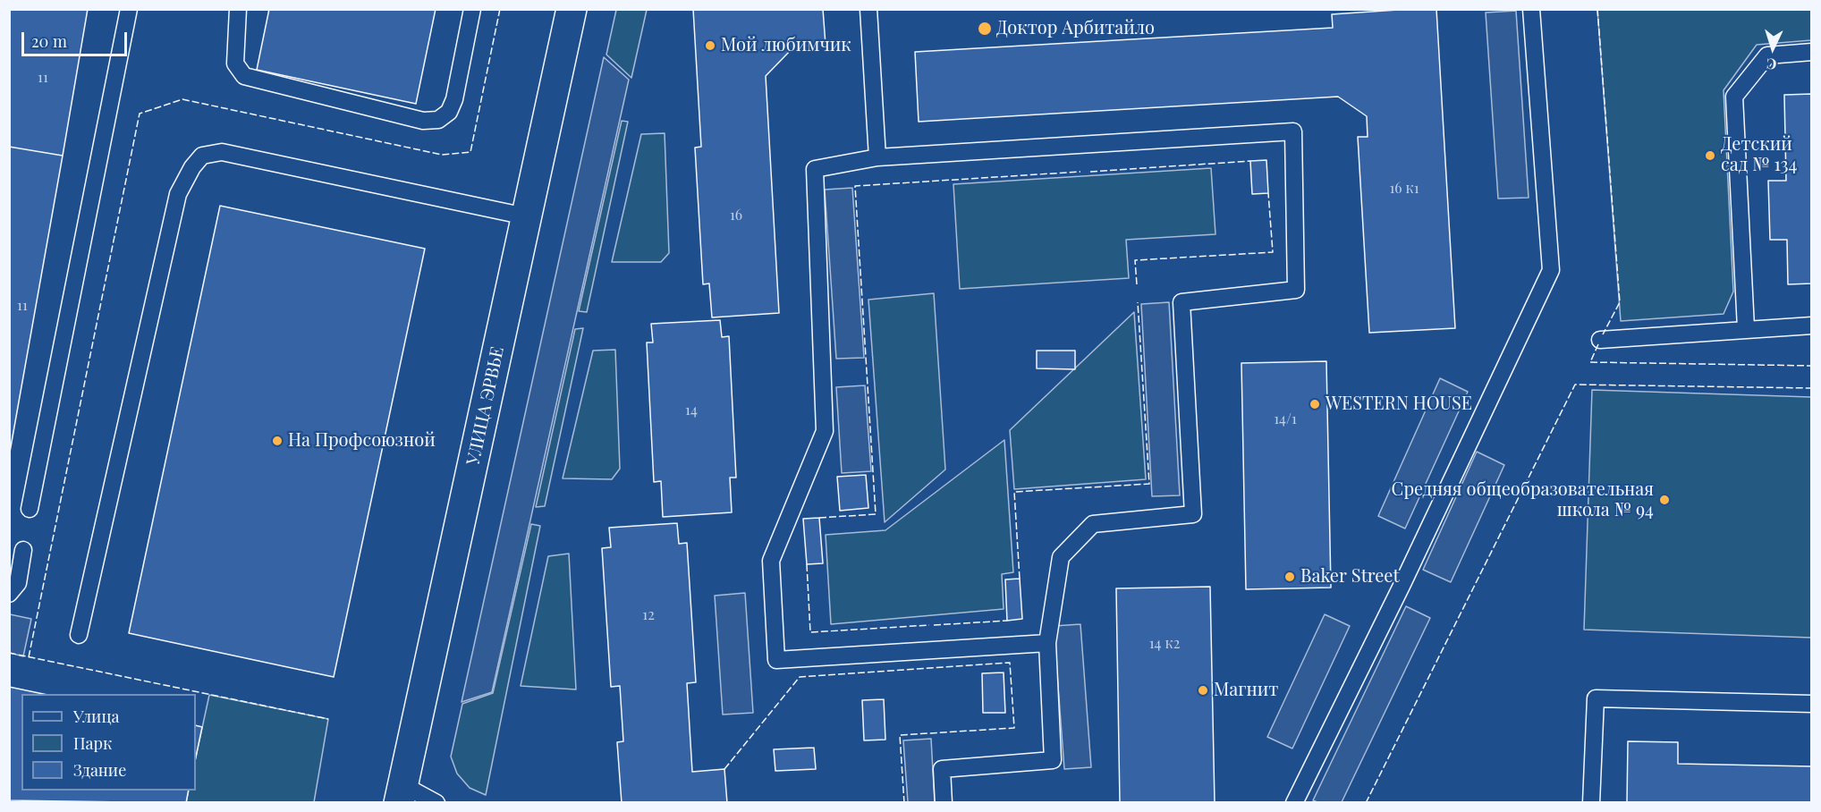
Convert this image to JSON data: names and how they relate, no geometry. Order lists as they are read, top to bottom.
{
  "streets": {
    "street": ["УЛИЦА ЭРВЬЕ"]
  },
  "places": [
    "Доктор Арбитайло",
    "Мой любимчик",
    "Детский сад № 134",
    "WESTERN HOUSE",
    "На Профсоюзной",
    "Средняя общеобразовательная школа № 94",
    "Baker Street",
    "Магнит"
  ],
  "house_numbers": [
    "11",
    "16 к1",
    "16",
    "11",
    "14",
    "14/1",
    "12",
    "14 к2"
  ],
  "legend": ["Улица", "Парк", "Здание"],
  "scale_bar": "20 m",
  "north": "bottom"
}
